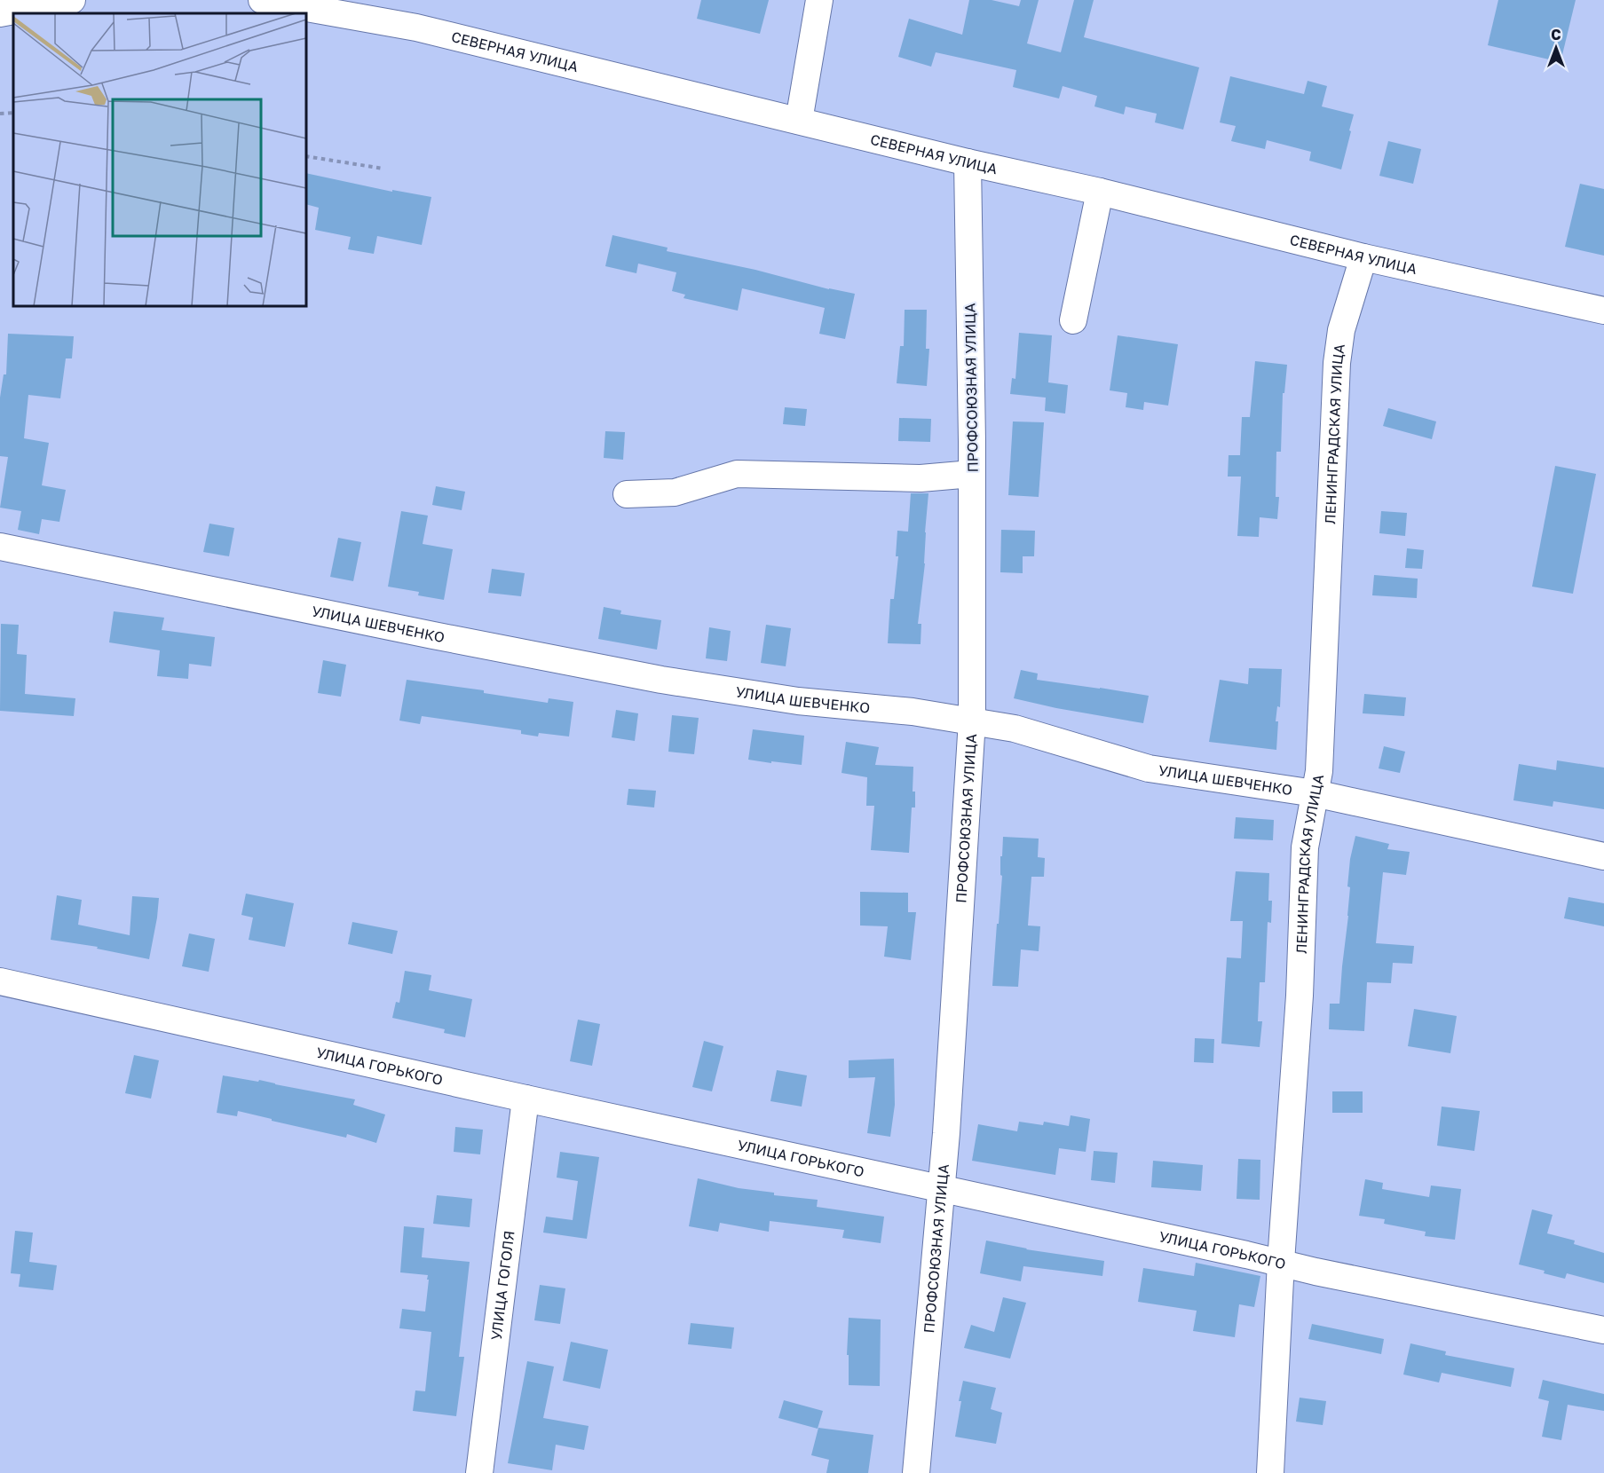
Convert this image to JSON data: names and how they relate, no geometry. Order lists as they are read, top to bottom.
{
  "streets": {
    "street": [
      "СЕВЕРНАЯ УЛИЦА",
      "ПРОФСОЮЗНАЯ УЛИЦА",
      "ЛЕНИНГРАДСКАЯ УЛИЦА",
      "УЛИЦА ШЕВЧЕНКО",
      "УЛИЦА ГОРЬКОГО",
      "УЛИЦА ГОГОЛЯ"
    ]
  },
  "crossings": [
    ["СЕВЕРНАЯ УЛИЦА", "ПРОФСОЮЗНАЯ УЛИЦА"],
    ["СЕВЕРНАЯ УЛИЦА", "ЛЕНИНГРАДСКАЯ УЛИЦА"],
    ["ПРОФСОЮЗНАЯ УЛИЦА", "УЛИЦА ШЕВЧЕНКО"],
    ["ПРОФСОЮЗНАЯ УЛИЦА", "УЛИЦА ГОРЬКОГО"],
    ["ЛЕНИНГРАДСКАЯ УЛИЦА", "УЛИЦА ШЕВЧЕНКО"],
    ["ЛЕНИНГРАДСКАЯ УЛИЦА", "УЛИЦА ГОРЬКОГО"],
    ["УЛИЦА ГОРЬКОГО", "УЛИЦА ГОГОЛЯ"]
  ],
  "north": "top"
}
